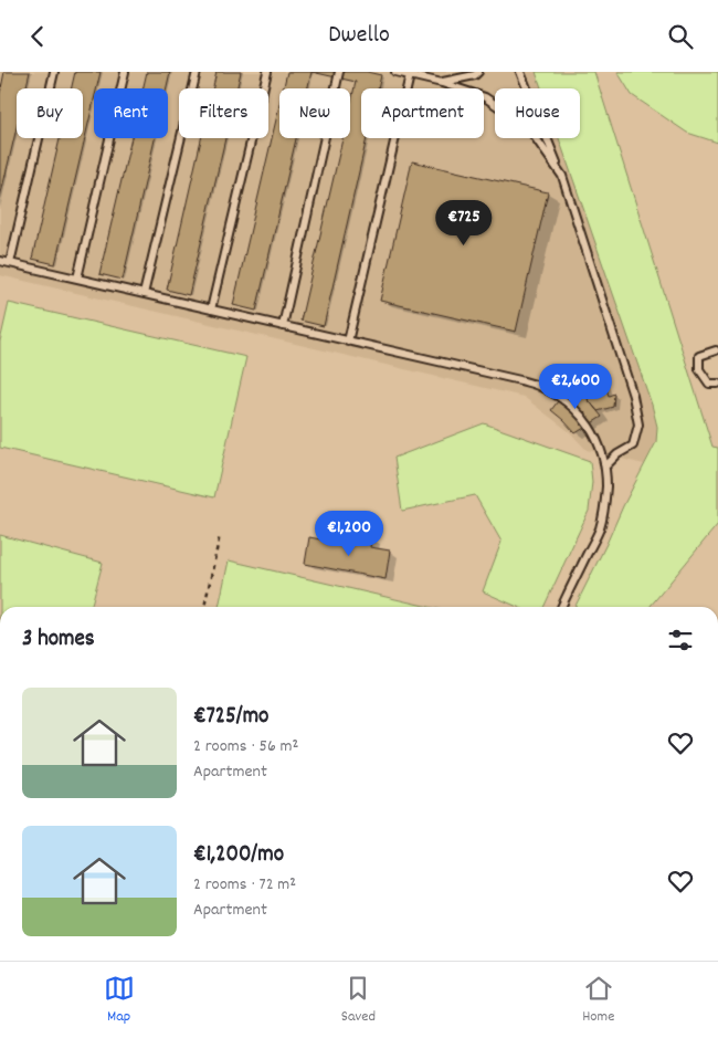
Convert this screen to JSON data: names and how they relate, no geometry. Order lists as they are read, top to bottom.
{
  "page": {
    "header": "Dwello",
    "chip": [
      "Buy",
      "Rent",
      "Filters",
      "New",
      "Apartment",
      "House"
    ],
    "price": ["€725", "€2,600", "€1,200"],
    "heading": "3 homes",
    "list": [
      {
        "name": "€725/mo",
        "note": "2 rooms · 56 m² · Apartment"
      },
      {
        "name": "€1,200/mo",
        "note": "2 rooms · 72 m² · Apartment"
      }
    ],
    "tabs": ["Map", "Saved", "Home"]
  }
}
